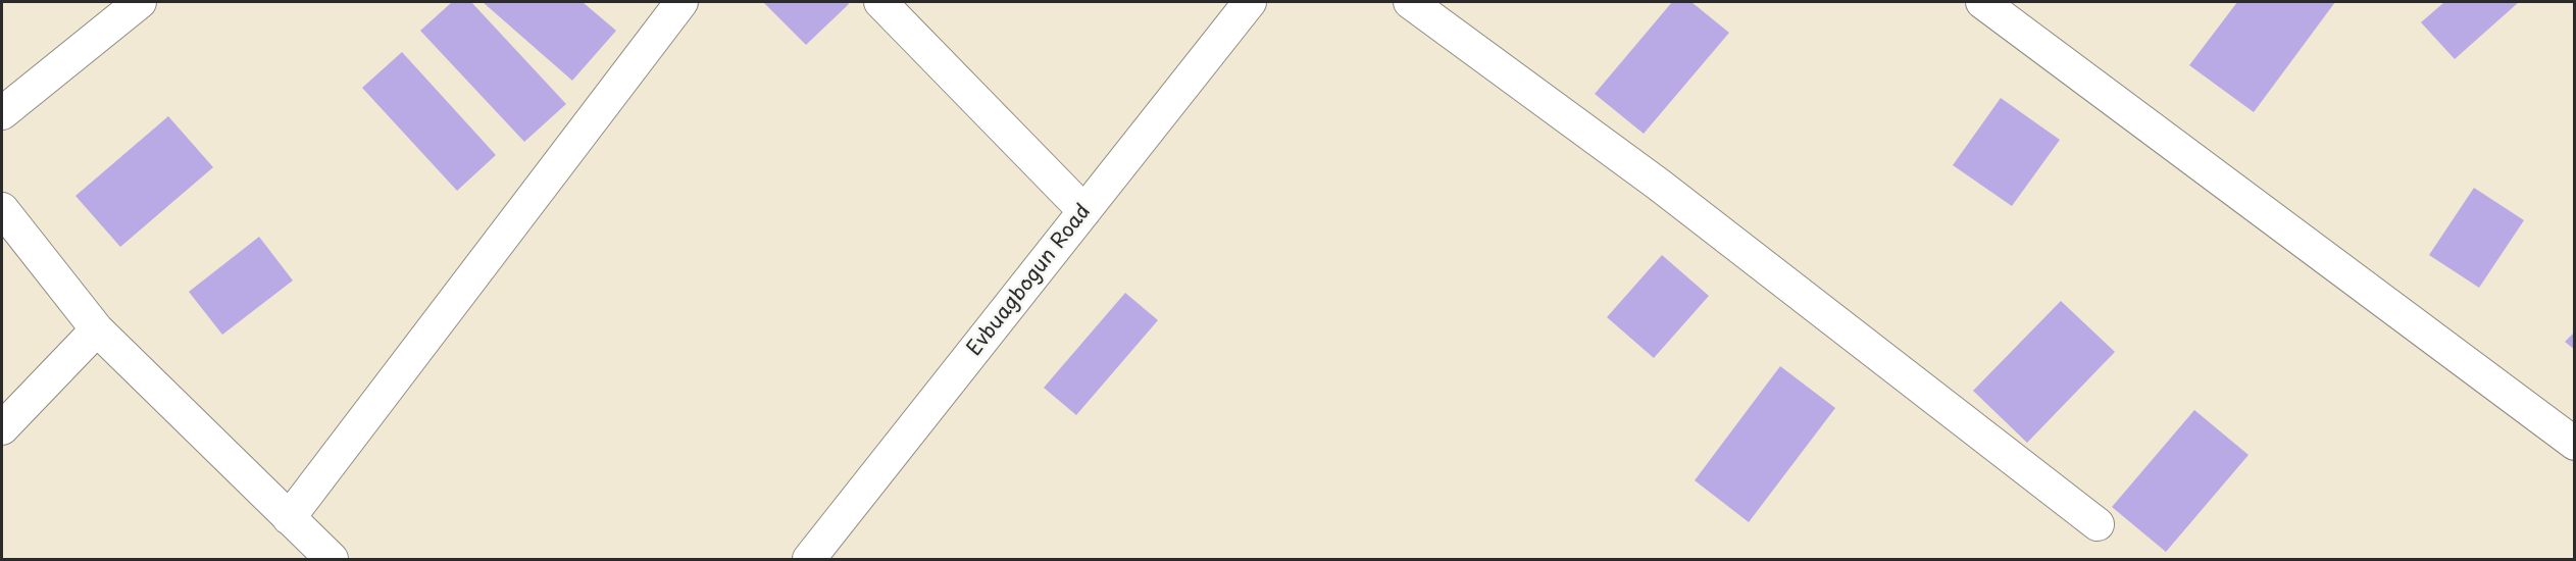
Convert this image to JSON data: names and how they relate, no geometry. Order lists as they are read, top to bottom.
{
  "streets": {
    "street": ["Evbuagbogun Road"]
  }
}
